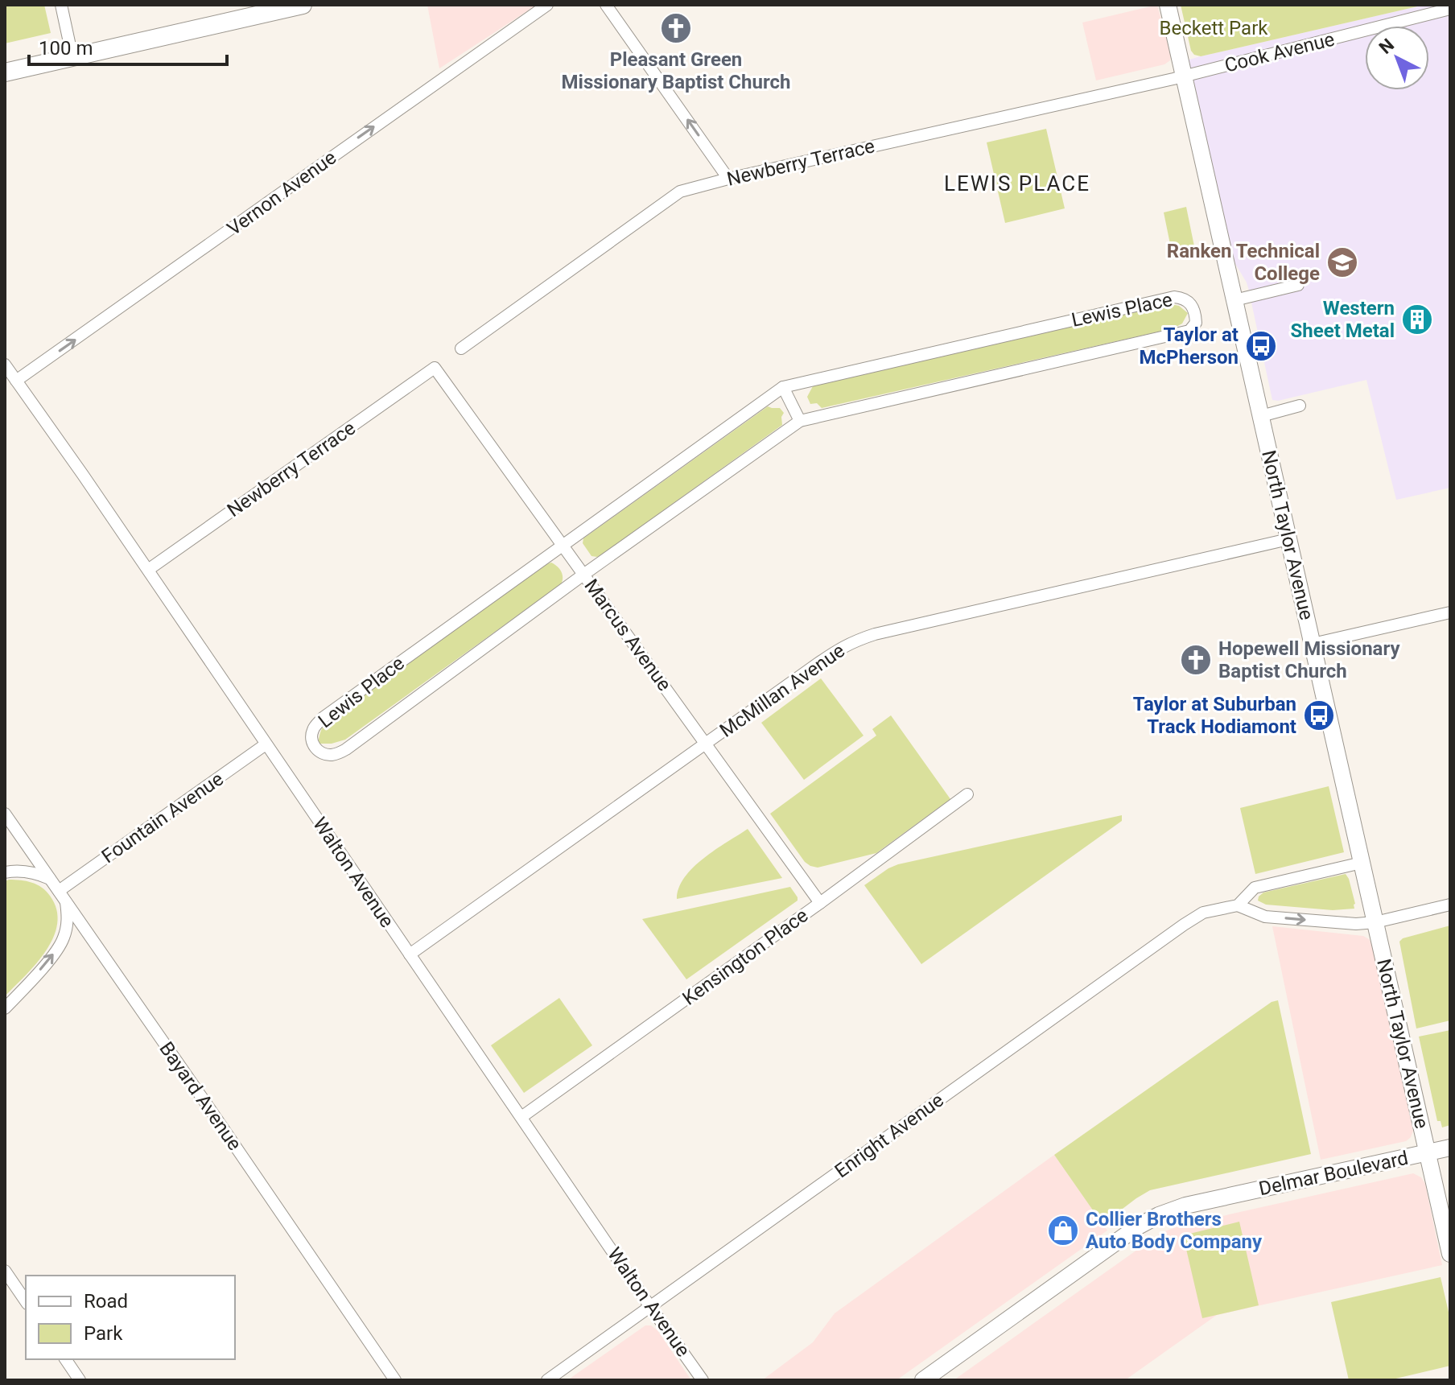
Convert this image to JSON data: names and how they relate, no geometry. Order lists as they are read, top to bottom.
{
  "streets": {
    "street": [
      "Cook Avenue",
      "Newberry Terrace",
      "Vernon Avenue",
      "Lewis Place",
      "North Taylor Avenue",
      "Marcus Avenue",
      "McMillan Avenue",
      "Fountain Avenue",
      "Walton Avenue",
      "Kensington Place",
      "Bayard Avenue",
      "Enright Avenue",
      "Delmar Boulevard"
    ]
  },
  "crossings": [
    ["Cook Avenue", "Newberry Terrace"],
    ["Cook Avenue", "North Taylor Avenue"],
    ["Newberry Terrace", "North Taylor Avenue"],
    ["Newberry Terrace", "Marcus Avenue"],
    ["Newberry Terrace", "Walton Avenue"],
    ["Vernon Avenue", "Walton Avenue"],
    ["Lewis Place", "Marcus Avenue"],
    ["North Taylor Avenue", "McMillan Avenue"],
    ["North Taylor Avenue", "Enright Avenue"],
    ["North Taylor Avenue", "Delmar Boulevard"],
    ["Marcus Avenue", "McMillan Avenue"],
    ["Marcus Avenue", "Kensington Place"],
    ["McMillan Avenue", "Walton Avenue"],
    ["Fountain Avenue", "Walton Avenue"],
    ["Fountain Avenue", "Bayard Avenue"],
    ["Walton Avenue", "Kensington Place"],
    ["Walton Avenue", "Enright Avenue"]
  ],
  "one_way": ["Vernon Avenue"],
  "districts": ["LEWIS PLACE"],
  "parks": ["Beckett Park"],
  "places": {
    "church": ["Pleasant Green Missionary Baptist Church", "Hopewell Missionary Baptist Church"],
    "school or university": ["Ranken Technical College"],
    "building": ["Western Sheet Metal"],
    "bus stop": ["Taylor at McPherson", "Taylor at Suburban Track Hodiamont"],
    "shop": ["Collier Brothers Auto Body Company"]
  },
  "legend": ["Road", "Park"],
  "scale_bar": "100 m",
  "north": "top left"
}
